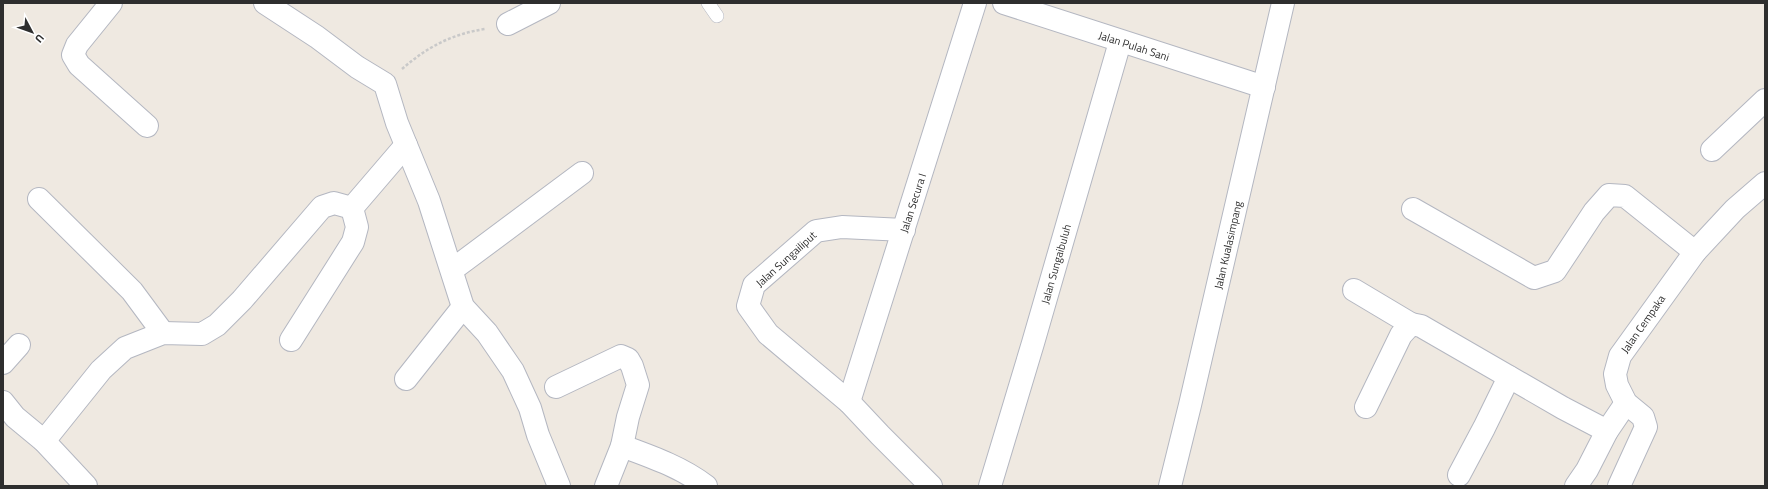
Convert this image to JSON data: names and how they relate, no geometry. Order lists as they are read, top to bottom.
{
  "streets": {
    "street": [
      "Jalan Pulah Sani",
      "Jalan Secura I",
      "Jalan Kualasimpang",
      "Jalan Sungailiput",
      "Jalan Sungaibuluh",
      "Jalan Cempaka"
    ]
  },
  "crossings": [
    ["Jalan Pulah Sani", "Jalan Kualasimpang"],
    ["Jalan Pulah Sani", "Jalan Sungaibuluh"],
    ["Jalan Secura I", "Jalan Sungailiput"]
  ],
  "north": "bottom right"
}
